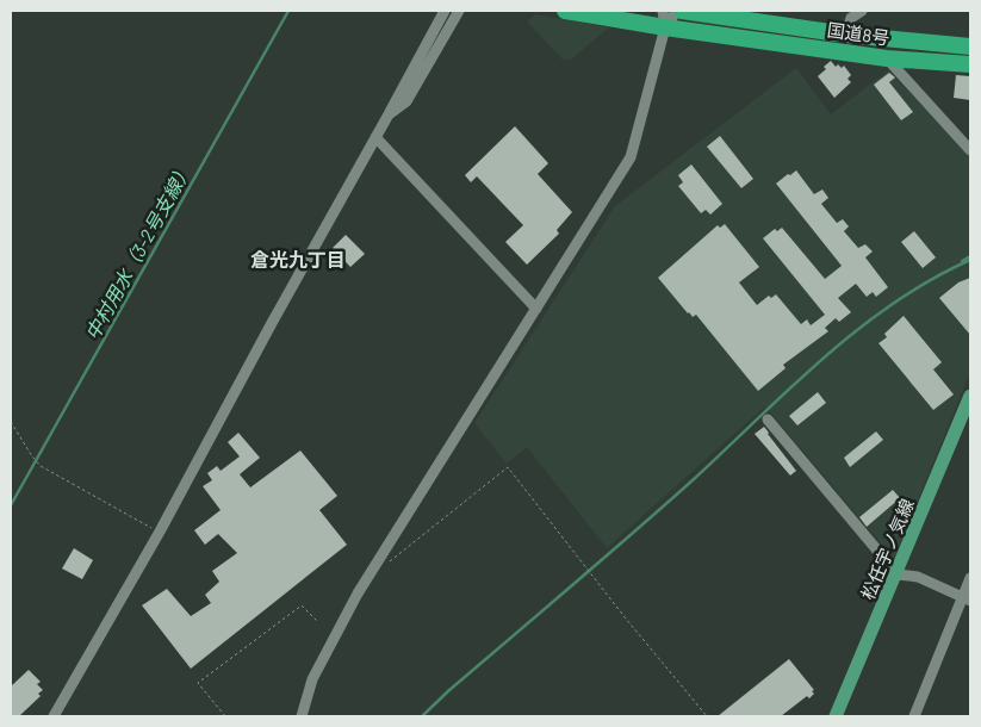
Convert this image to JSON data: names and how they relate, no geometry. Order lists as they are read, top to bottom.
{
  "streets": {
    "highway": ["国道8号"],
    "main road": ["松任宇ノ気線"]
  },
  "districts": ["倉光九丁目"],
  "water": ["中村用水（3-2号支線）"]
}
